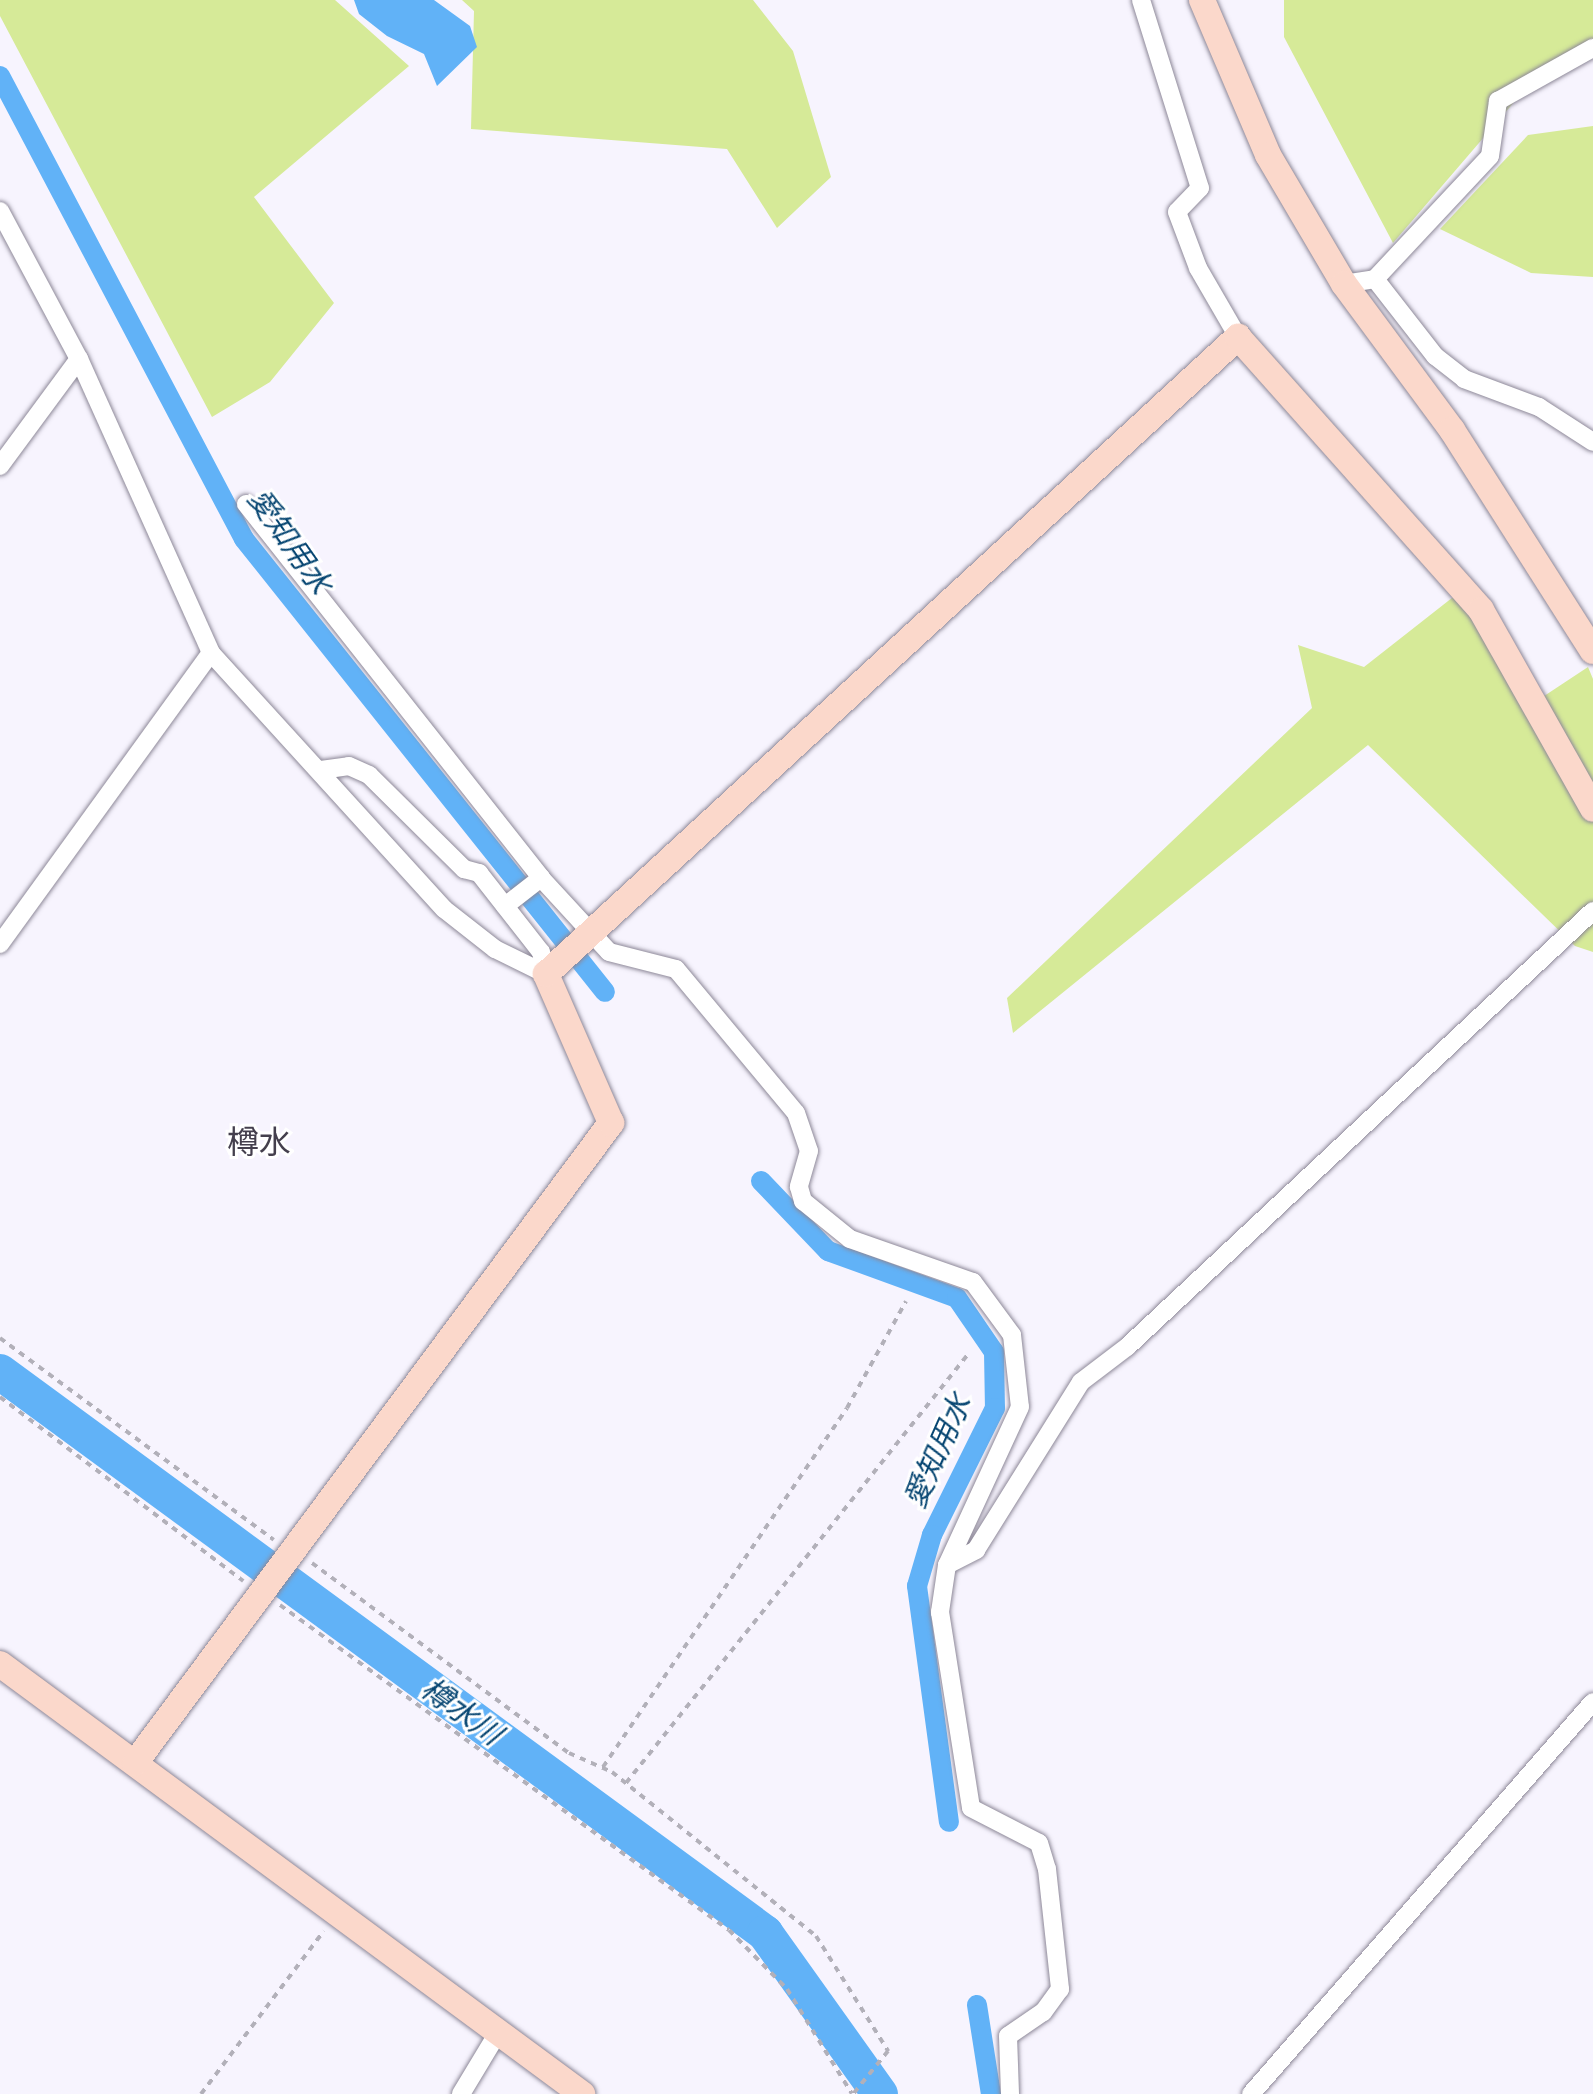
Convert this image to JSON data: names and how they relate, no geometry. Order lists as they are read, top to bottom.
{
  "districts": ["樽水"],
  "water": ["愛知用水", "樽水川"]
}
